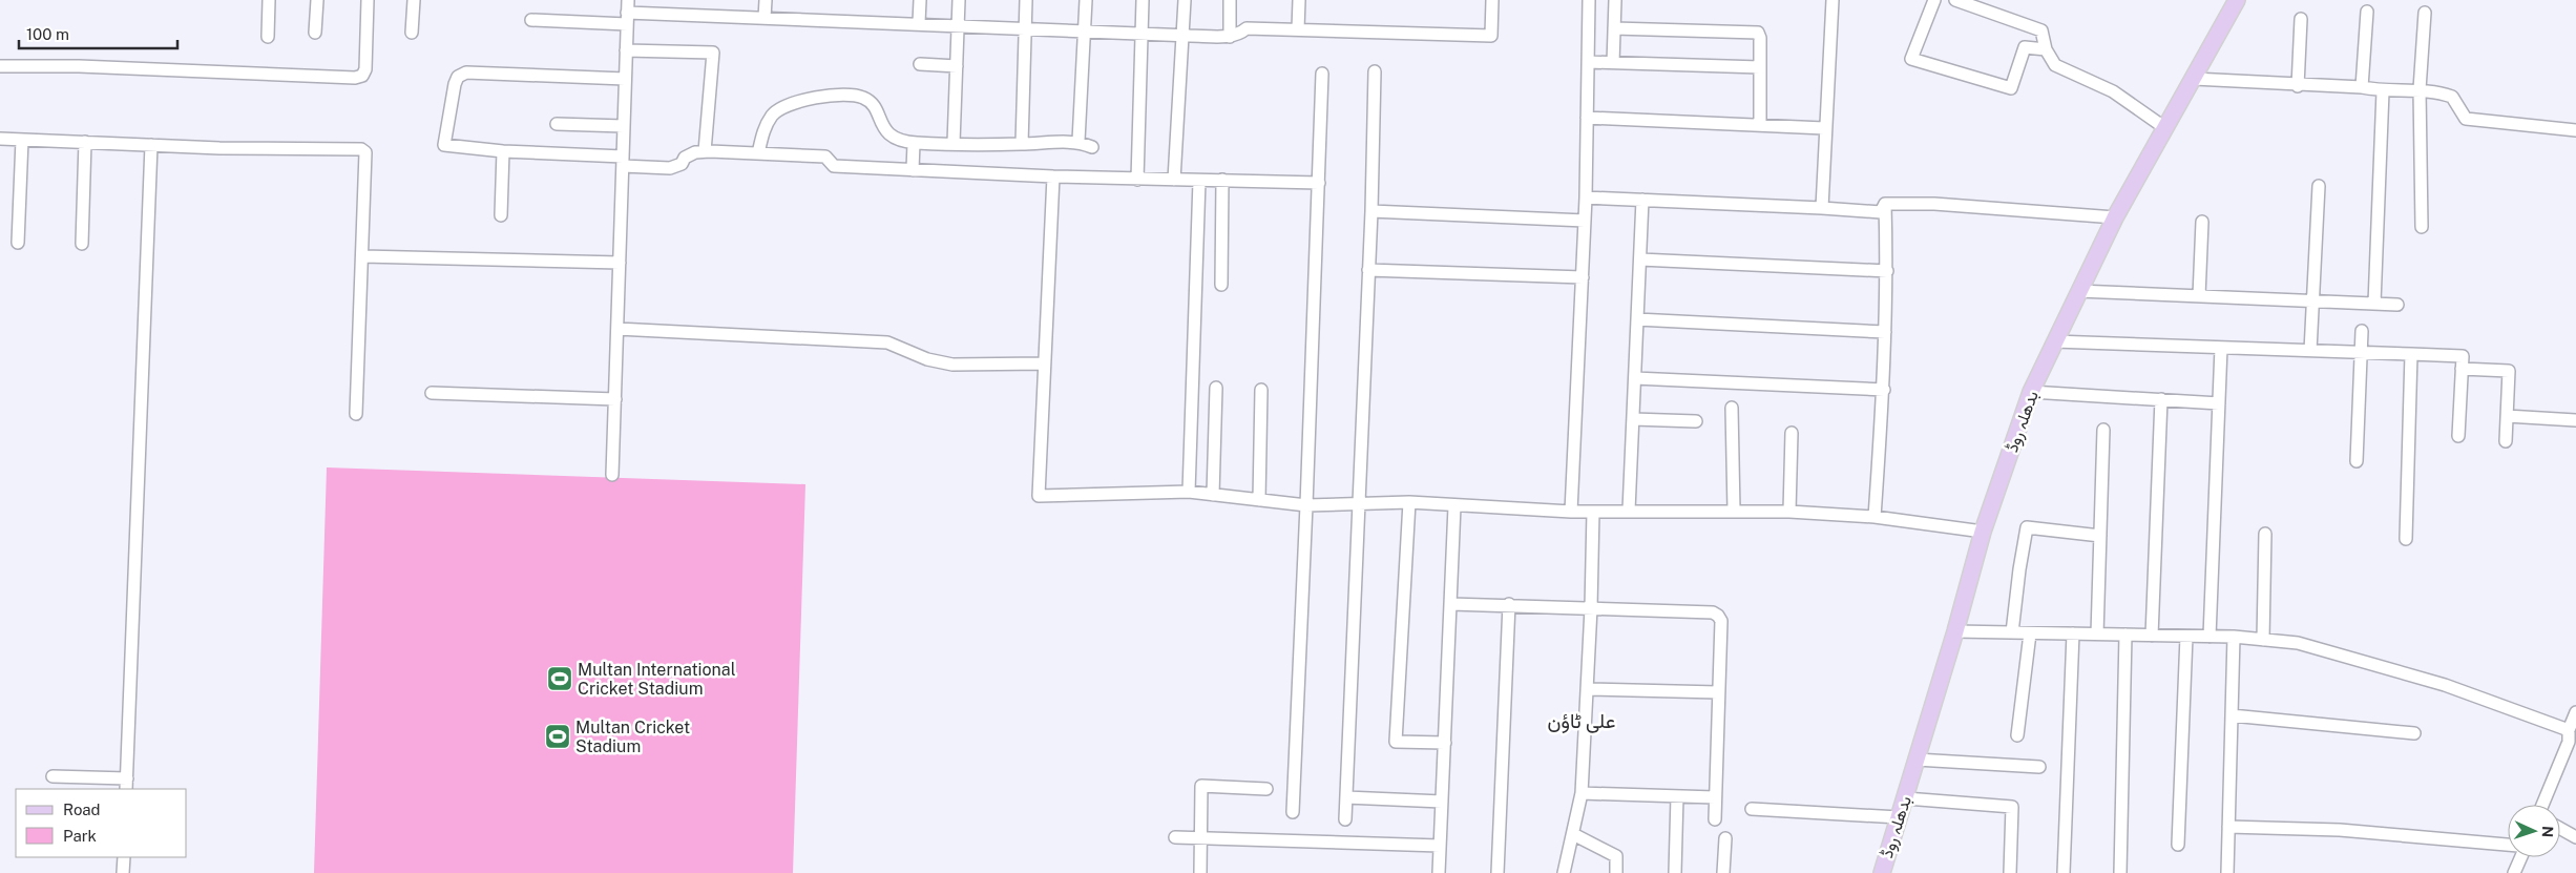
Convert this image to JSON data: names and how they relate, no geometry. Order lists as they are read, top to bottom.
{
  "streets": {
    "main road": ["بدھلہ روڈ"]
  },
  "districts": ["علی ٹاؤن"],
  "places": {
    "sports": ["Multan International Cricket Stadium", "Multan Cricket Stadium"]
  },
  "legend": ["Road", "Park"],
  "scale_bar": "100 m",
  "north": "right"
}
